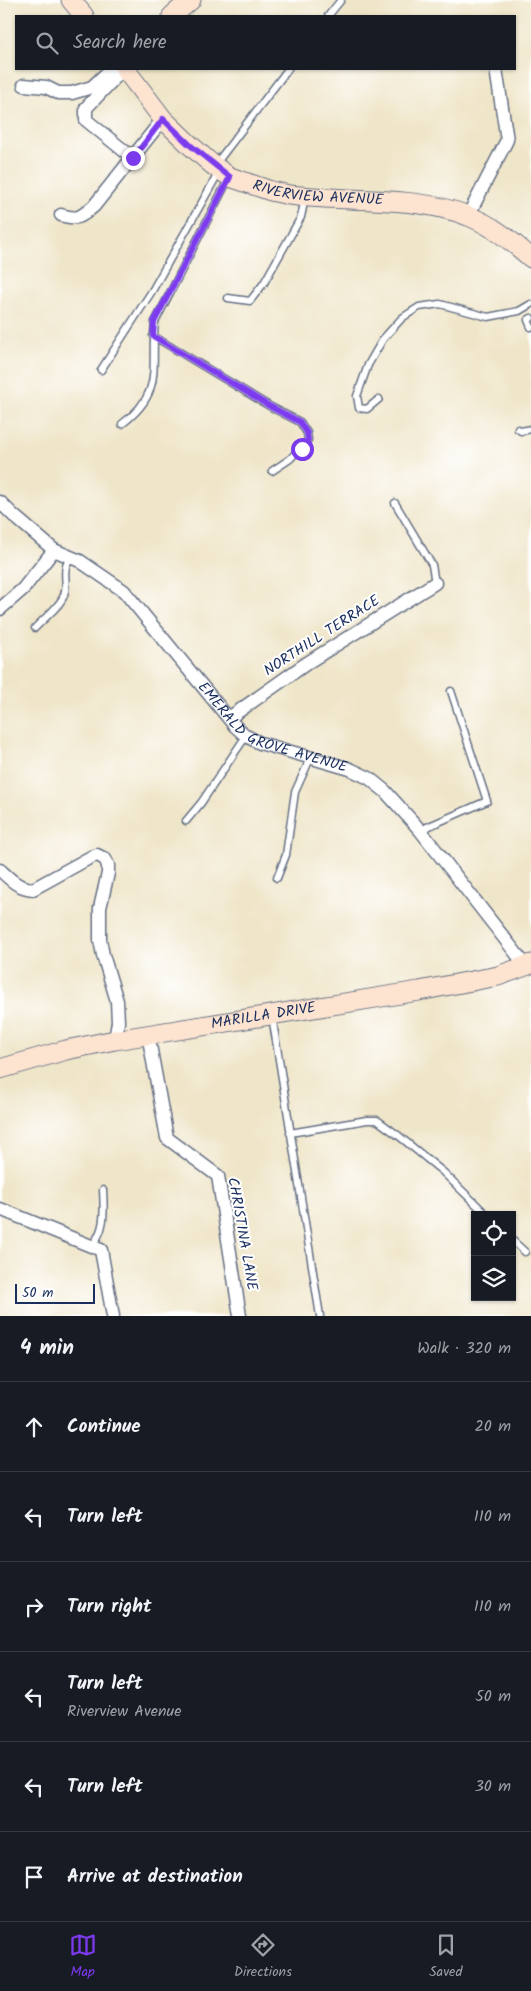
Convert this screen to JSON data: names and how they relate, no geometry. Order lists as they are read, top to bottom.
{
  "streets": {
    "street": [
      "RIVERVIEW AVENUE",
      "NORTHILL TERRACE",
      "EMERALD GROVE AVENUE",
      "MARILLA DRIVE",
      "CHRISTINA LANE"
    ]
  },
  "crossings": [
    ["NORTHILL TERRACE", "EMERALD GROVE AVENUE"],
    ["EMERALD GROVE AVENUE", "MARILLA DRIVE"],
    ["MARILLA DRIVE", "CHRISTINA LANE"]
  ],
  "scale_bar": "50 m",
  "page": {
    "search": "Search here",
    "scale": "50 m",
    "heading": ["4 min", "Walk · 320 m"],
    "list": [
      ["Continue", "20 m"],
      ["Turn left", "110 m"],
      ["Turn right", "110 m"],
      ["Turn left", "Riverview Avenue", "50 m"],
      ["Turn left", "30 m"],
      "Arrive at destination"
    ],
    "nav": ["Map", "Directions", "Saved"]
  }
}
